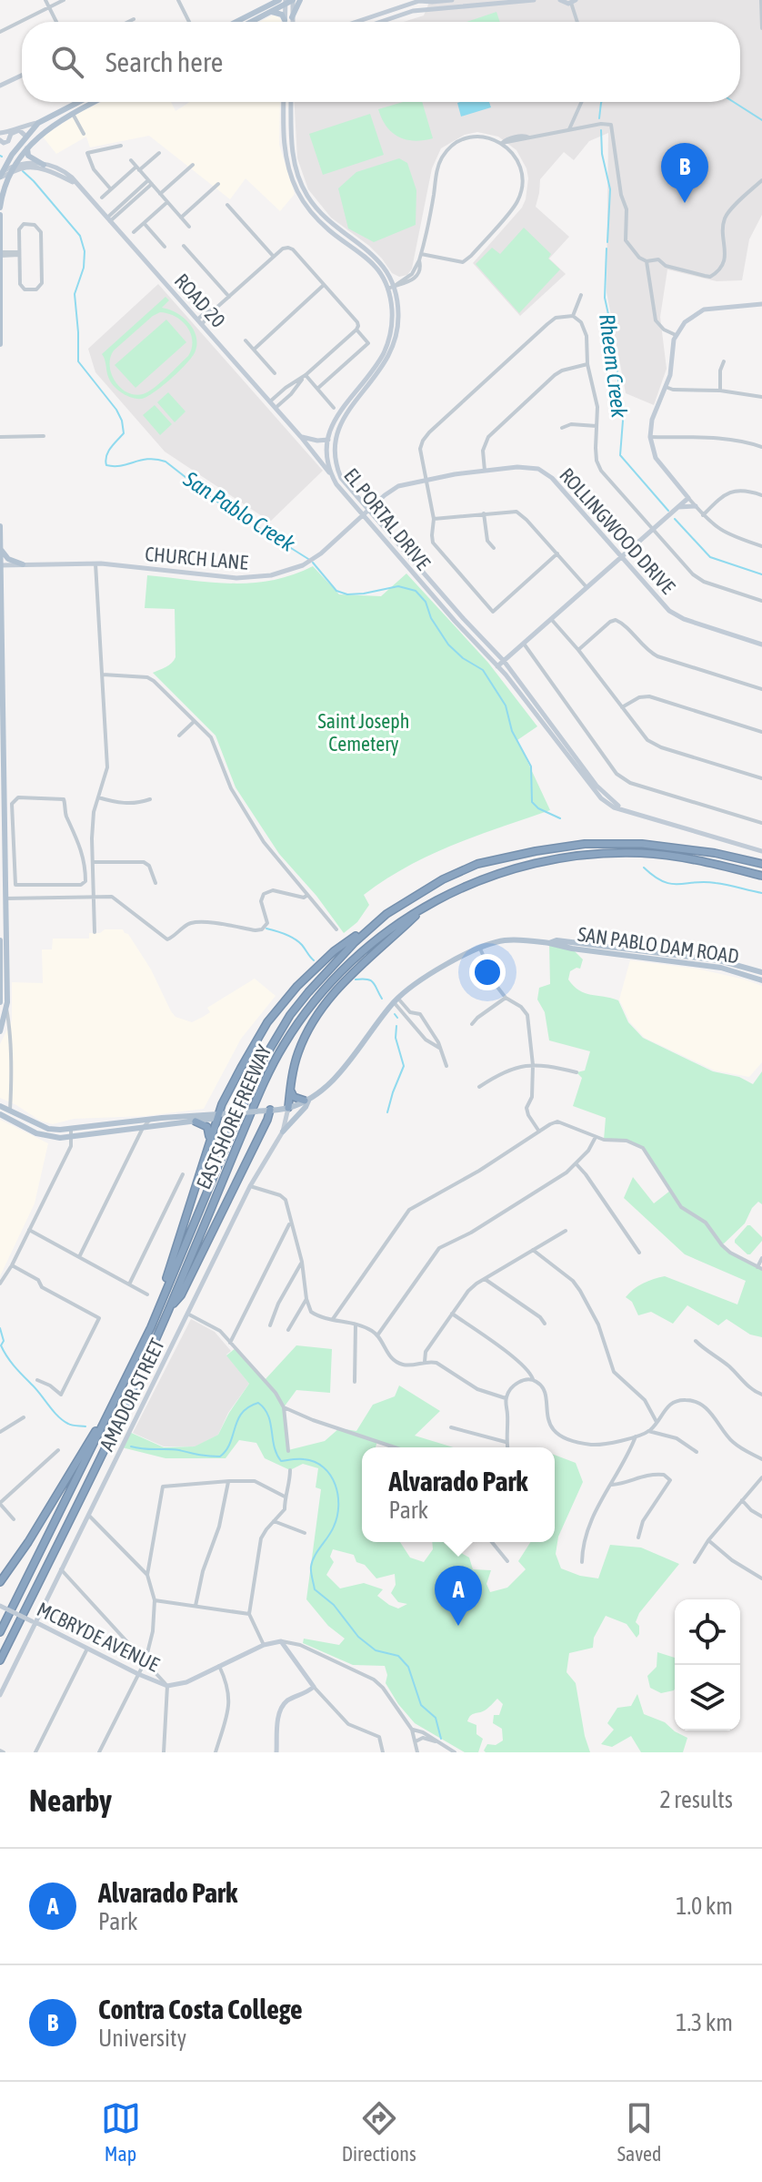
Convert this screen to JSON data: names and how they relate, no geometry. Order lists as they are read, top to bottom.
{
  "streets": {
    "highway": ["EASTSHORE FREEWAY"],
    "main road": ["SAN PABLO DAM ROAD"],
    "street": [
      "ROAD 20",
      "EL PORTAL DRIVE",
      "ROLLINGWOOD DRIVE",
      "CHURCH LANE",
      "AMADOR STREET",
      "MCBRYDE AVENUE"
    ]
  },
  "crossings": [
    ["ROAD 20", "EL PORTAL DRIVE"],
    ["EL PORTAL DRIVE", "ROLLINGWOOD DRIVE"],
    ["EL PORTAL DRIVE", "CHURCH LANE"],
    ["ROLLINGWOOD DRIVE", "CHURCH LANE"],
    ["SAN PABLO DAM ROAD", "AMADOR STREET"],
    ["AMADOR STREET", "MCBRYDE AVENUE"]
  ],
  "water": ["Rheem Creek", "San Pablo Creek"],
  "parks": ["Saint Joseph Cemetery"],
  "page": {
    "search": "Search here",
    "pins": ["B", "A"],
    "popup": ["Alvarado Park", "Park"],
    "heading": ["Nearby", "2 results"],
    "list": [
      {
        "mark": "A",
        "name": "Alvarado Park",
        "note": "Park",
        "value": "1.0 km"
      },
      {
        "mark": "B",
        "name": "Contra Costa College",
        "note": "University",
        "value": "1.3 km"
      }
    ],
    "nav": ["Map", "Directions", "Saved"]
  }
}
